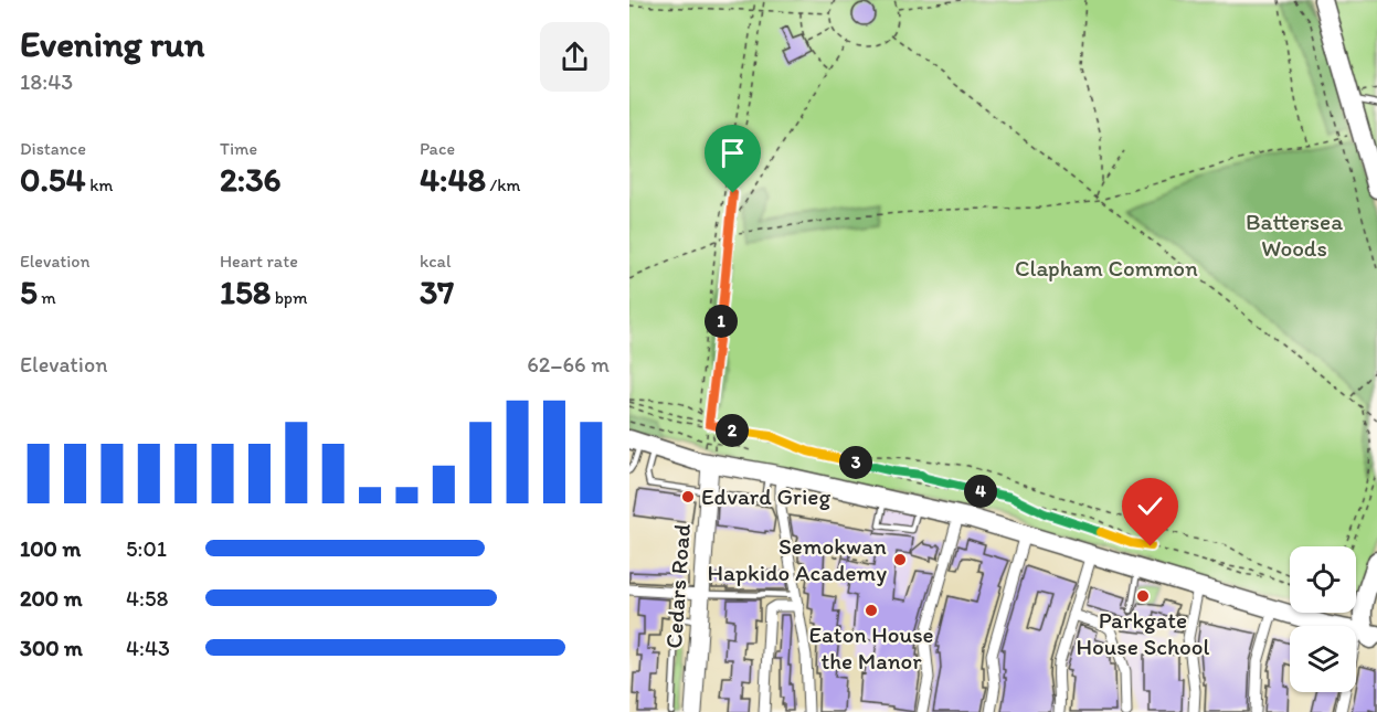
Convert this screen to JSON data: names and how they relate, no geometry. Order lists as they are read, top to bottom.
{
  "streets": {
    "main road": ["Cedars Road"]
  },
  "parks": ["Battersea Woods", "Clapham Common"],
  "places": [
    "Edvard Grieg",
    "Semokwan Hapkido Academy",
    "Parkgate House School",
    "Eaton House the Manor"
  ],
  "page": {
    "heading": ["Evening run", "18:43"],
    "stats": [
      ["Distance", "0.54 km"],
      ["Time", "2:36"],
      ["Pace", "4:48 /km"],
      ["Elevation", "5 m"],
      ["Heart rate", "158 bpm"],
      ["kcal", "37"]
    ],
    "pins": [
      "1",
      "2",
      "3",
      "4"
    ],
    "chart": ["Elevation", "62–66 m"],
    "list": [
      {
        "name": "100 m",
        "note": "5:01"
      },
      {
        "name": "200 m",
        "note": "4:58"
      },
      {
        "name": "300 m",
        "note": "4:43"
      }
    ]
  }
}
